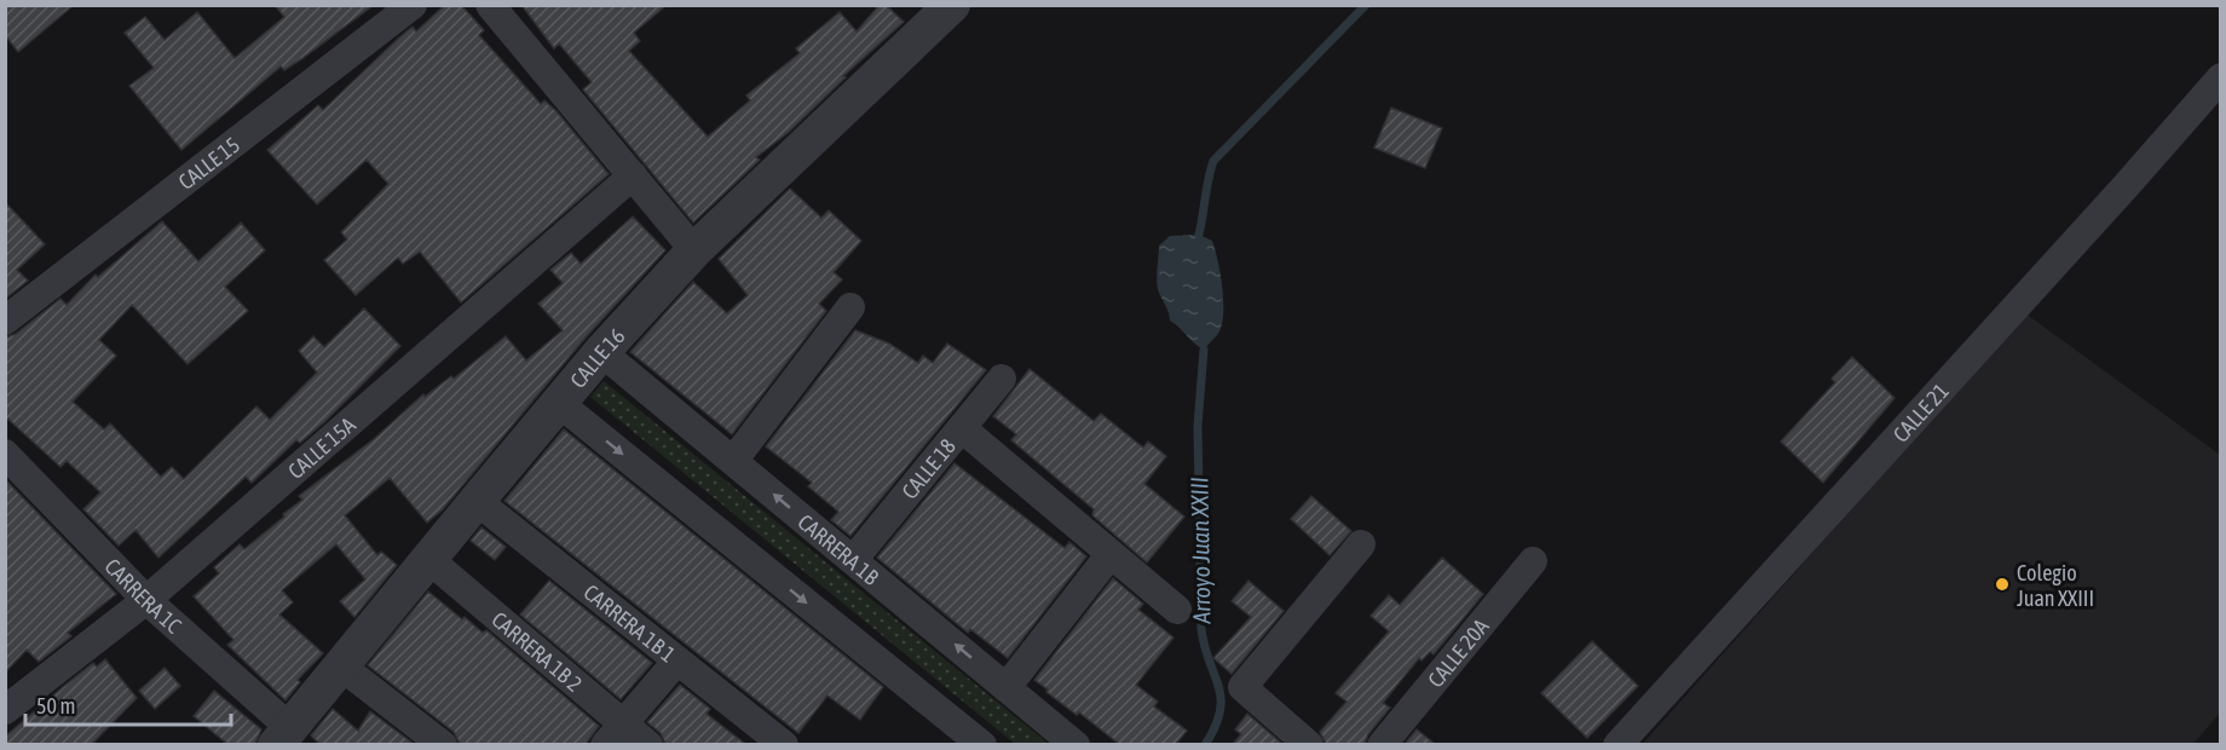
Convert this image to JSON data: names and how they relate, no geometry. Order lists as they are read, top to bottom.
{
  "streets": {
    "street": [
      "CALLE 15",
      "CALLE 16",
      "CALLE 21",
      "CALLE 15A",
      "CALLE 18",
      "CARRERA 1B",
      "CARRERA 1C",
      "CARRERA 1B 1",
      "CARRERA 1B 2",
      "CALLE 20A"
    ]
  },
  "crossings": [
    ["CALLE 16", "CARRERA 1B"],
    ["CALLE 16", "CARRERA 1C"],
    ["CALLE 16", "CARRERA 1B 1"],
    ["CALLE 16", "CARRERA 1B 2"],
    ["CALLE 15A", "CARRERA 1C"],
    ["CALLE 18", "CARRERA 1B"]
  ],
  "water": ["Arroyo Juan XXIII"],
  "places": ["Colegio Juan XXIII"],
  "scale_bar": "50 m"
}
